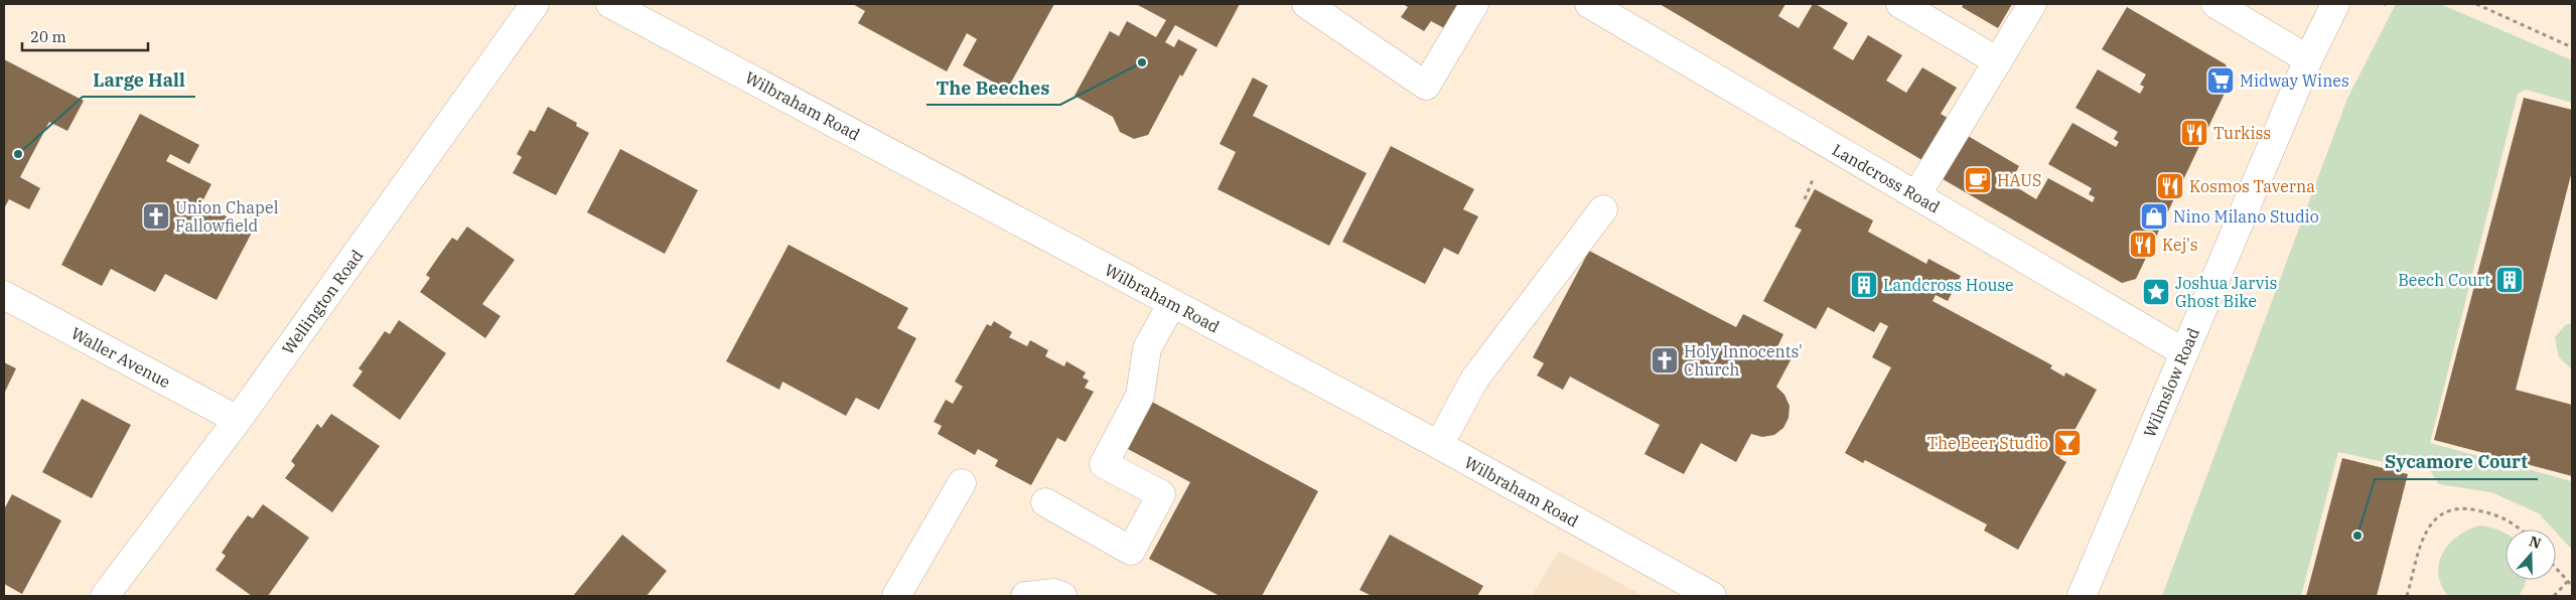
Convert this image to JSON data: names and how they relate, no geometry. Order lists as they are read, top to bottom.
{
  "streets": {
    "main road": [
      "Wilbraham Road",
      "Landcross Road",
      "Wellington Road",
      "Waller Avenue",
      "Wilmslow Road"
    ]
  },
  "crossings": [
    ["Landcross Road", "Wilmslow Road"],
    ["Wellington Road", "Waller Avenue"]
  ],
  "places": {
    "other": ["The Beeches", "Large Hall", "Sycamore Court"],
    "supermarket": ["Midway Wines"],
    "restaurant": ["Turkiss", "Kosmos Taverna", "Kej's"],
    "cafe": ["HAUS"],
    "church": ["Union Chapel Fallowfield", "Holy Innocents' Church"],
    "shop": ["Nino Milano Studio"],
    "building": ["Beech Court", "Landcross House"],
    "place": ["Joshua Jarvis Ghost Bike"],
    "bar": ["The Beer Studio"]
  },
  "scale_bar": "20 m",
  "north": "top"
}
